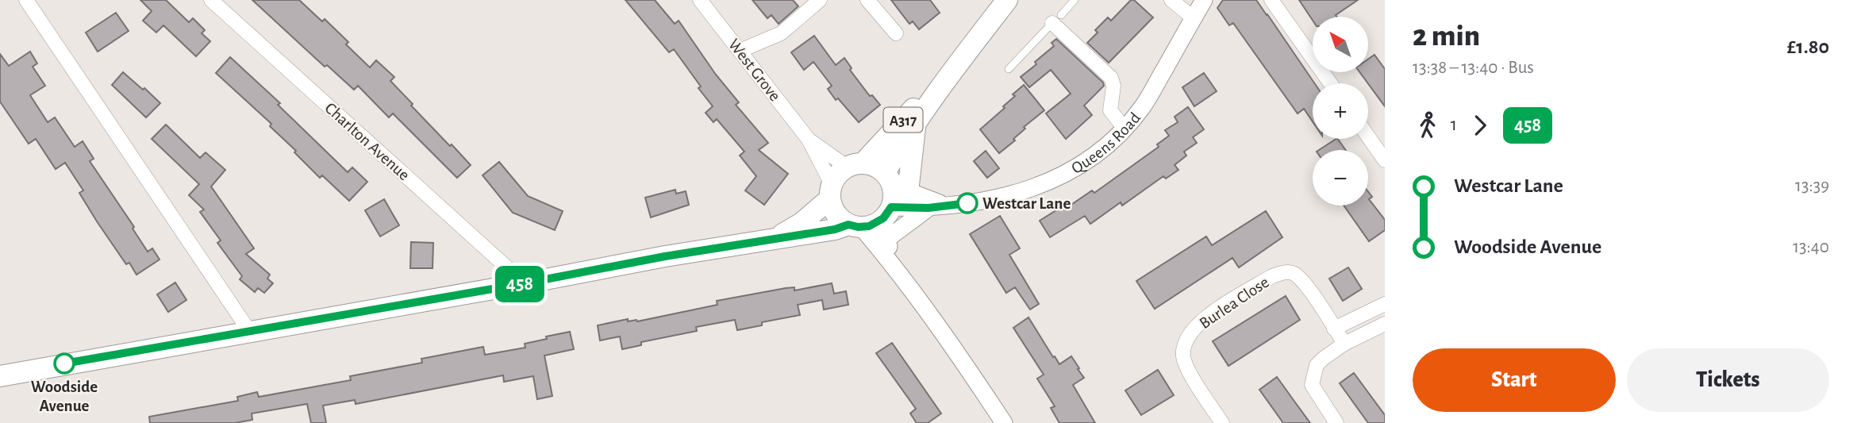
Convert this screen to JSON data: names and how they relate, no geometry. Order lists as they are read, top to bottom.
{
  "streets": {
    "main road": ["A317"],
    "street": [
      "West Grove",
      "Queens Road",
      "Charlton Avenue",
      "Burlea Close"
    ]
  },
  "crossings": [
    ["West Grove", "A317"],
    ["West Grove", "Queens Road"],
    ["A317", "Queens Road"]
  ],
  "places": ["Westcar Lane", "Woodside Avenue"],
  "lines": ["bus line 458"],
  "north": "top left",
  "page": {
    "on_map": "458",
    "heading": ["2 min", "13:38 – 13:40 · Bus", "£1.80"],
    "map_buttons": ["+", "−"],
    "legs": ["1", "458"],
    "list": [
      {
        "name": "Westcar Lane",
        "value": "13:39"
      },
      {
        "name": "Woodside Avenue",
        "value": "13:40"
      }
    ],
    "buttons": ["Start", "Tickets"]
  }
}
